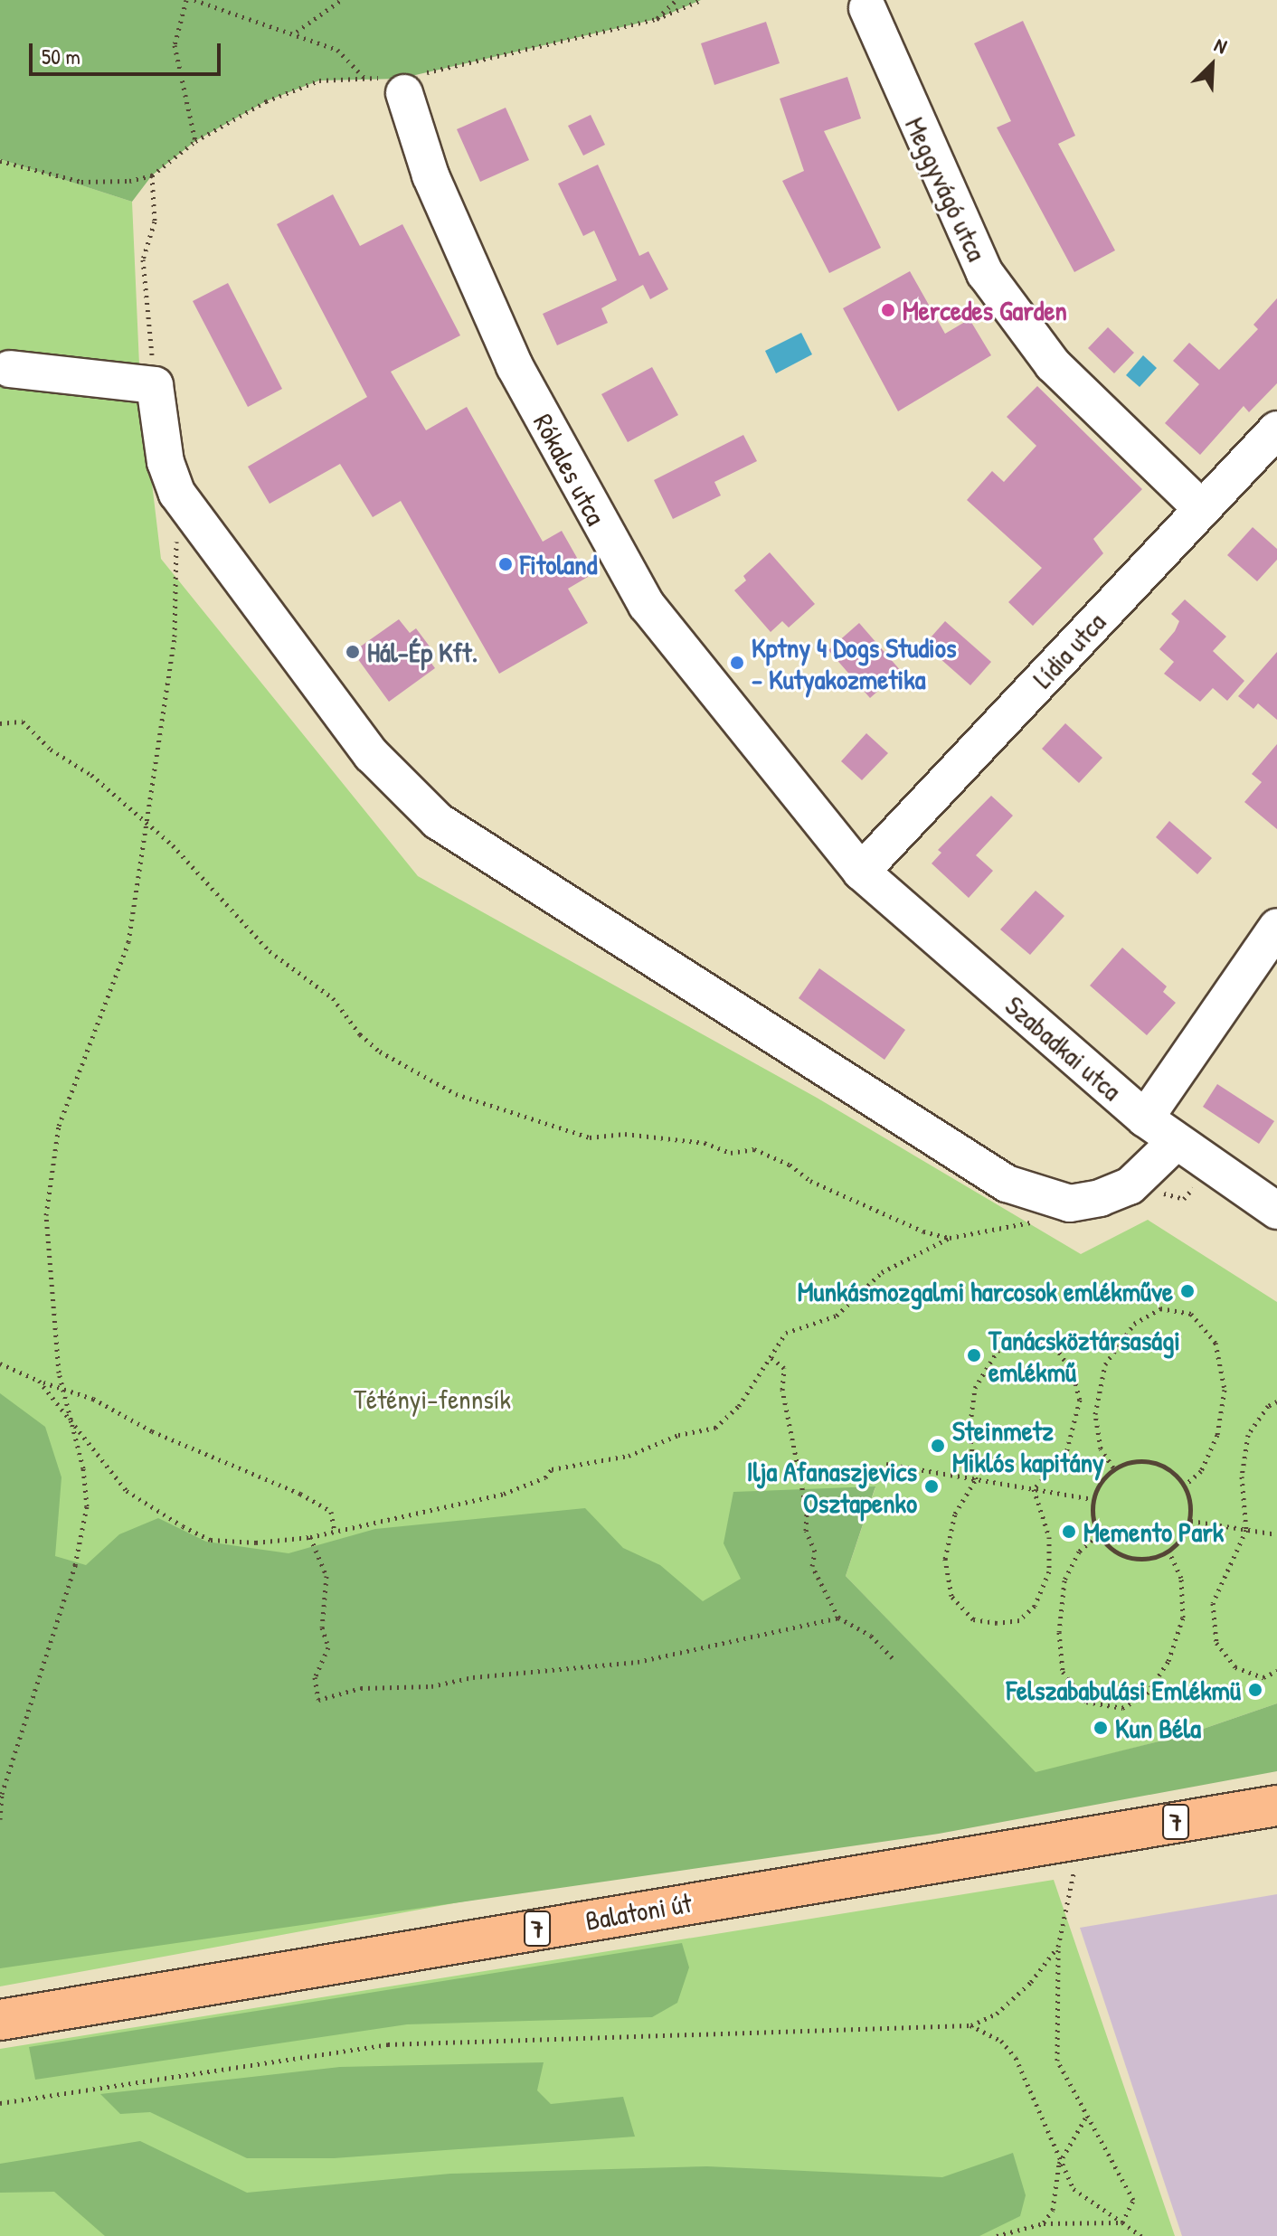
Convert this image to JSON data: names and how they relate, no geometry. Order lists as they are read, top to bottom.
{
  "streets": {
    "main road": ["7", "Balatoni út"],
    "street": [
      "Meggyvágó utca",
      "Rókales utca",
      "Lídia utca",
      "Szabadkai utca"
    ]
  },
  "crossings": [
    ["Meggyvágó utca", "Lídia utca"],
    ["Rókales utca", "Lídia utca"],
    ["Rókales utca", "Szabadkai utca"],
    ["Lídia utca", "Szabadkai utca"]
  ],
  "parks": ["Tétényi-fennsík"],
  "places": [
    "Mercedes Garden",
    "Fitoland",
    "Hál-Ép Kft.",
    "Kptny 4 Dogs Studios - Kutyakozmetika",
    "Munkásmozgalmi harcosok emlékműve",
    "Tanácsköztársasági emlékmű",
    "Steinmetz Miklós kapitány",
    "Ilja Afanaszjevics Osztapenko",
    "Memento Park",
    "Felszababulási Emlékmü",
    "Kun Béla"
  ],
  "scale_bar": "50 m",
  "north": "top right"
}
